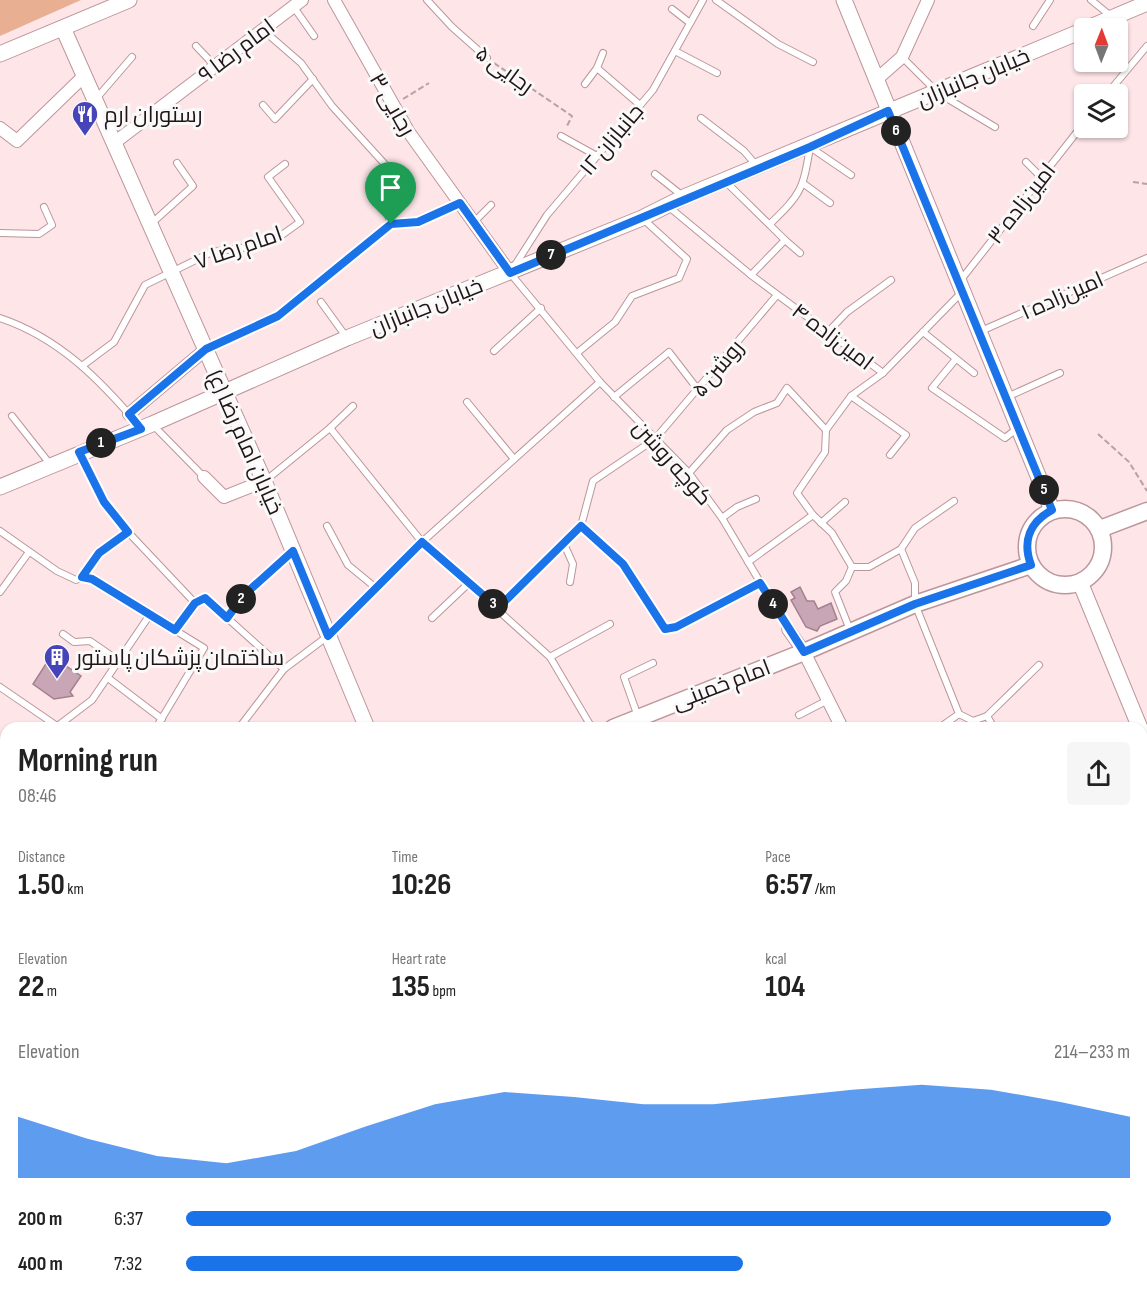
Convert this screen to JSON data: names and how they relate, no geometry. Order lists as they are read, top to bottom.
{
  "streets": {
    "main road": ["امام خمینی"],
    "street": [
      "امام رضا ۹",
      "خیابان جانبازان",
      "رجایی ۳",
      "خیابان امام رضا (ع)"
    ],
    "lane": [
      "رجایی ۵",
      "جانبازان ۱۲",
      "امین‌زاده ۳",
      "امام رضا ۷",
      "امین‌زاده ۱",
      "امین‌زاده ۴",
      "روشن ۵",
      "کوچه روشن"
    ]
  },
  "crossings": [
    ["امام رضا ۹", "خیابان امام رضا (ع)"],
    ["خیابان جانبازان", "رجایی ۳"],
    ["خیابان جانبازان", "جانبازان ۱۲"],
    ["خیابان جانبازان", "امین‌زاده ۴"],
    ["خیابان جانبازان", "خیابان امام رضا (ع)"],
    ["خیابان جانبازان", "کوچه روشن"],
    ["رجایی ۳", "جانبازان ۱۲"],
    ["رجایی ۳", "کوچه روشن"],
    ["جانبازان ۱۲", "کوچه روشن"],
    ["امین‌زاده ۳", "امین‌زاده ۴"],
    ["امام رضا ۷", "خیابان امام رضا (ع)"],
    ["امین‌زاده ۴", "روشن ۵"],
    ["روشن ۵", "کوچه روشن"]
  ],
  "places": {
    "restaurant": ["رستوران ارم"],
    "building": ["ساختمان پزشکان پاستور"]
  },
  "north": "top",
  "page": {
    "pins": [
      "6",
      "7",
      "1",
      "5",
      "2",
      "3",
      "4"
    ],
    "heading": ["Morning run", "08:46"],
    "stats": [
      ["Distance", "1.50 km"],
      ["Time", "10:26"],
      ["Pace", "6:57 /km"],
      ["Elevation", "22 m"],
      ["Heart rate", "135 bpm"],
      ["kcal", "104"]
    ],
    "chart": ["Elevation", "214–233 m"],
    "list": [
      {
        "name": "200 m",
        "note": "6:37"
      },
      {
        "name": "400 m",
        "note": "7:32"
      }
    ]
  }
}
